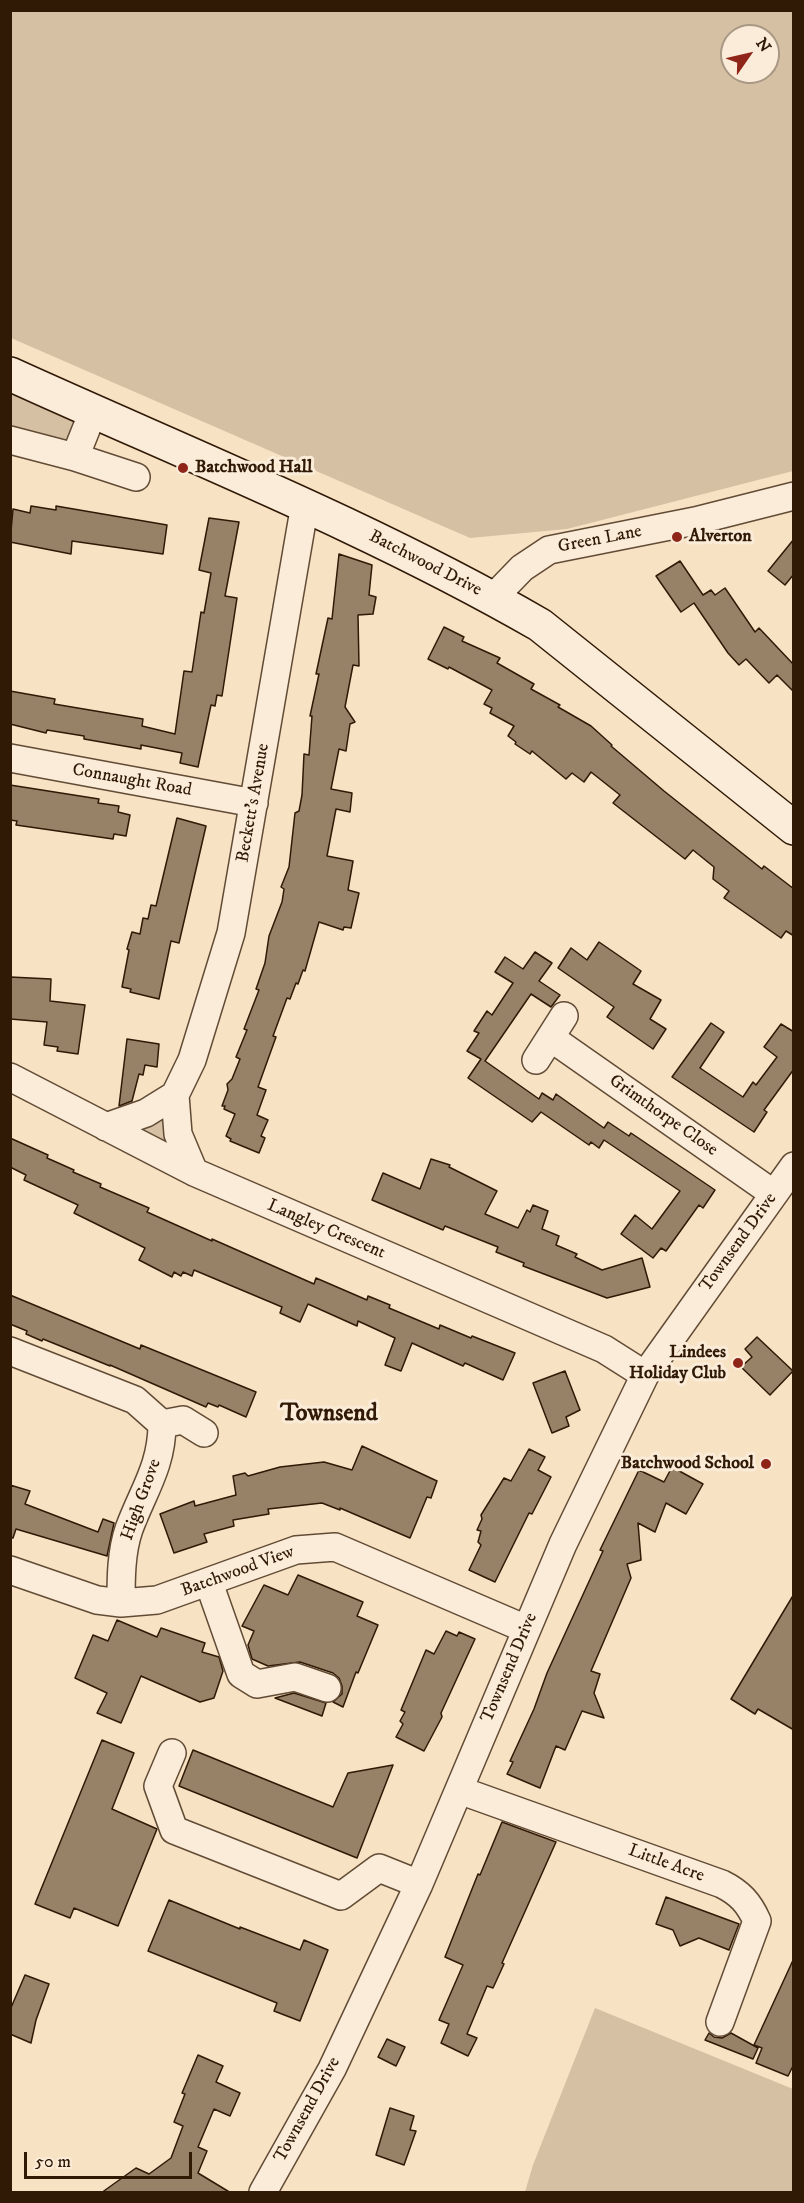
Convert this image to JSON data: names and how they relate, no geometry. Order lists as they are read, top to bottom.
{
  "streets": {
    "street": [
      "Green Lane",
      "Batchwood Drive",
      "Connaught Road",
      "Beckett's Avenue",
      "Grimthorpe Close",
      "Langley Crescent",
      "Townsend Drive",
      "High Grove",
      "Batchwood View",
      "Little Acre"
    ]
  },
  "crossings": [
    ["Green Lane", "Batchwood Drive"],
    ["Batchwood Drive", "Beckett's Avenue"],
    ["Connaught Road", "Beckett's Avenue"],
    ["Grimthorpe Close", "Townsend Drive"],
    ["Langley Crescent", "Townsend Drive"],
    ["Townsend Drive", "Batchwood View"],
    ["Townsend Drive", "Little Acre"],
    ["High Grove", "Batchwood View"]
  ],
  "districts": ["Townsend"],
  "places": [
    "Batchwood Hall",
    "Alverton",
    "Lindees Holiday Club",
    "Batchwood School"
  ],
  "scale_bar": "50 m",
  "north": "top right"
}
